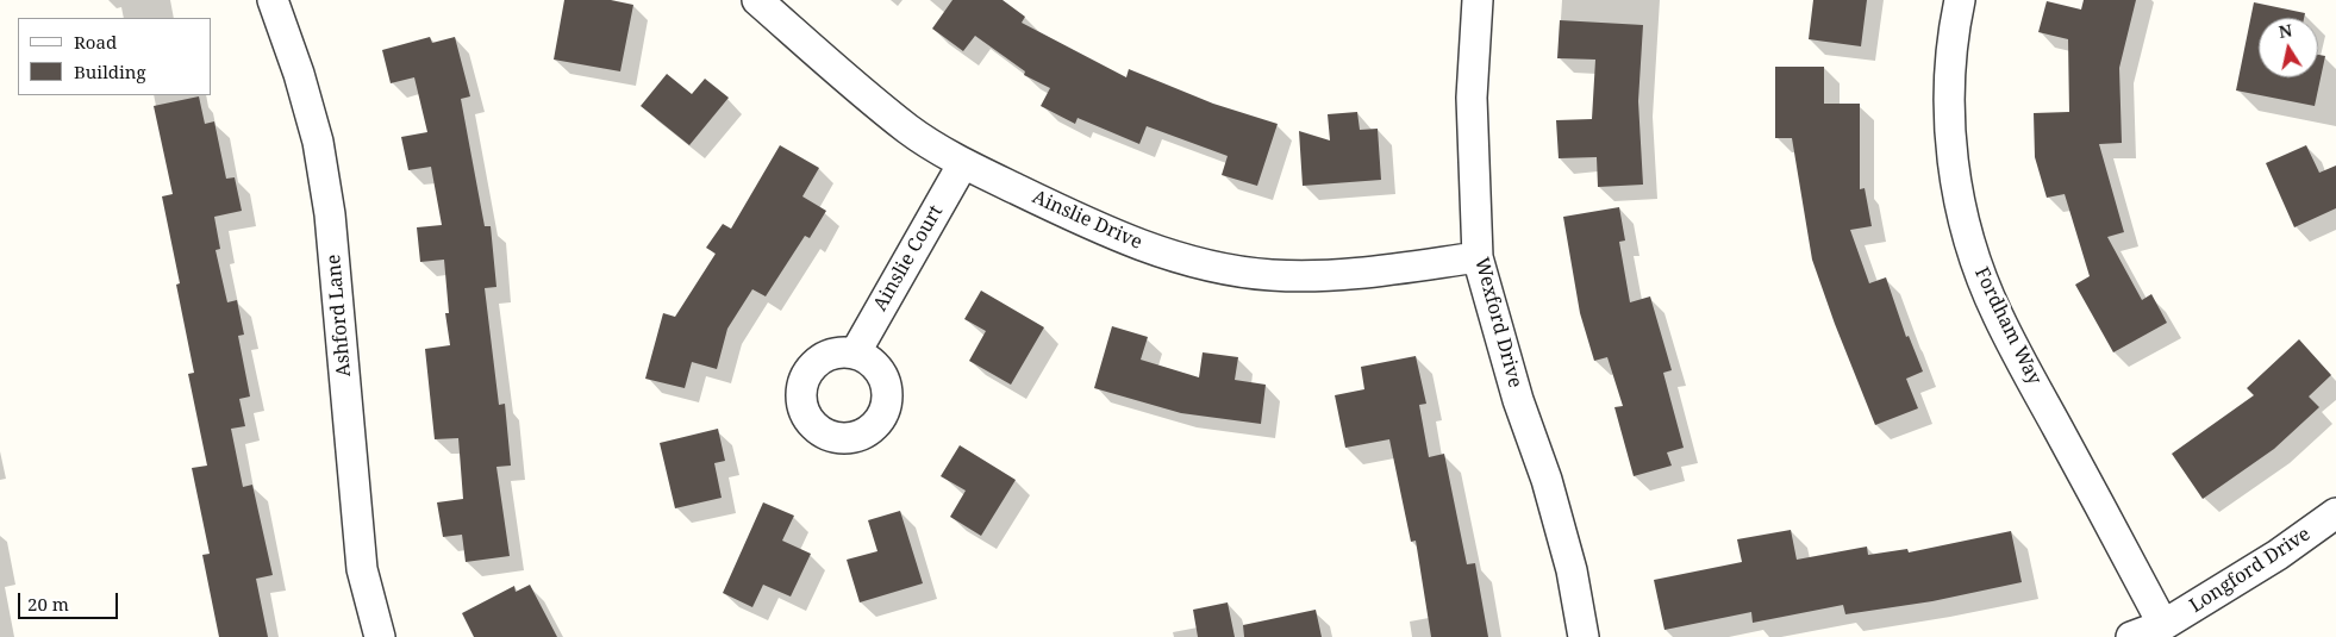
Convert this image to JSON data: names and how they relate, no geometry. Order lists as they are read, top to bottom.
{
  "streets": {
    "street": [
      "Ainslie Drive",
      "Ainslie Court",
      "Ashford Lane",
      "Wexford Drive",
      "Fordham Way",
      "Longford Drive"
    ]
  },
  "crossings": [
    ["Ainslie Drive", "Ainslie Court"],
    ["Ainslie Drive", "Wexford Drive"],
    ["Fordham Way", "Longford Drive"]
  ],
  "legend": ["Road", "Building"],
  "scale_bar": "20 m",
  "north": "top"
}
